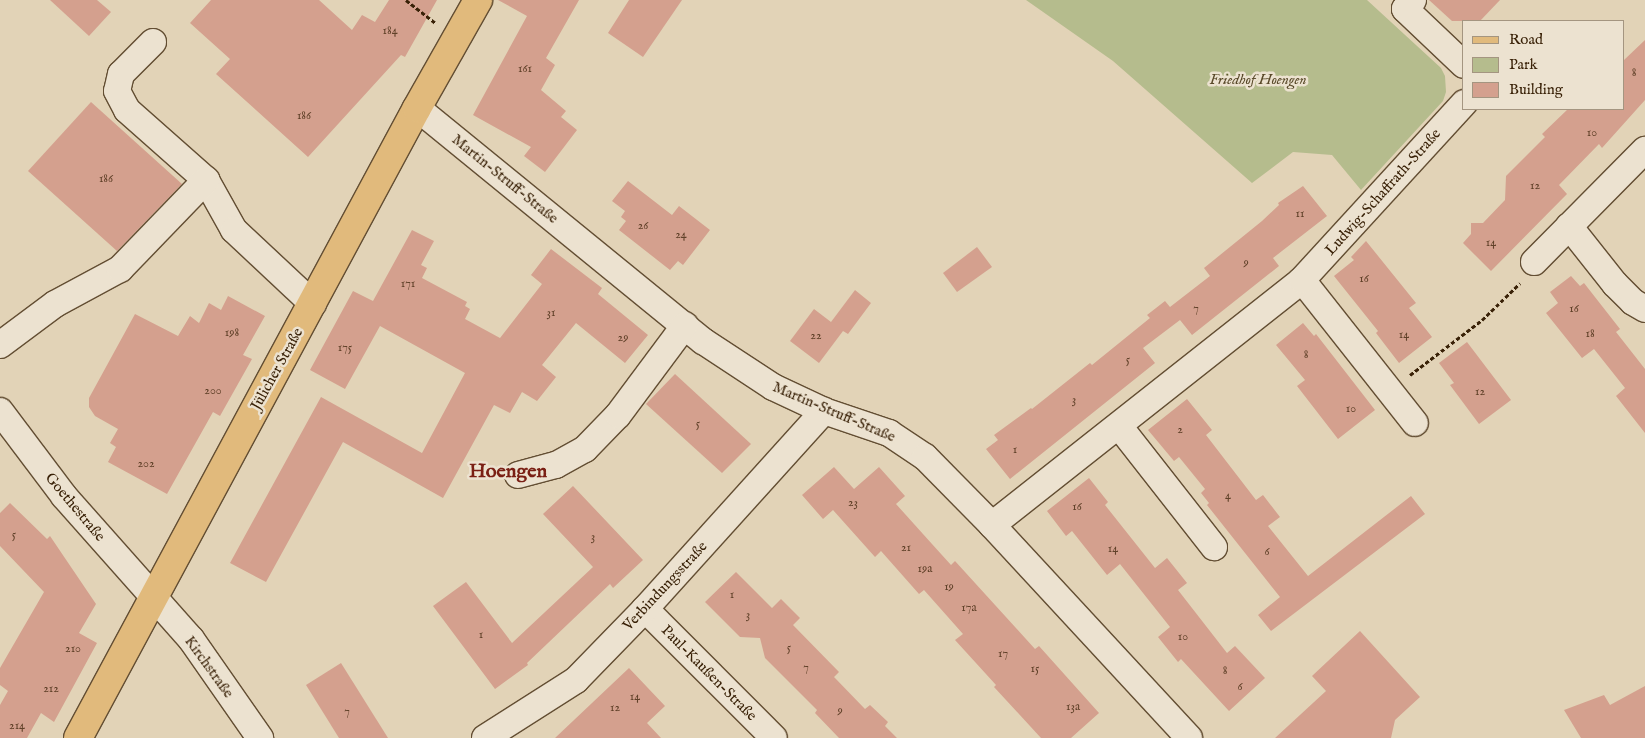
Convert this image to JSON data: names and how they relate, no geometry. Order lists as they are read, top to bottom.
{
  "streets": {
    "main road": ["Jülicher Straße"],
    "street": [
      "Martin-Struff-Straße",
      "Ludwig-Schaffrath-Straße",
      "Goethestraße",
      "Verbindungsstraße",
      "Kirchstraße",
      "Paul-Kaußen-Straße"
    ]
  },
  "crossings": [
    ["Martin-Struff-Straße", "Ludwig-Schaffrath-Straße"],
    ["Martin-Struff-Straße", "Jülicher Straße"],
    ["Martin-Struff-Straße", "Verbindungsstraße"],
    ["Jülicher Straße", "Goethestraße"],
    ["Jülicher Straße", "Kirchstraße"],
    ["Goethestraße", "Kirchstraße"],
    ["Verbindungsstraße", "Paul-Kaußen-Straße"]
  ],
  "districts": ["Hoengen"],
  "parks": ["Friedhof Hoengen"],
  "house_numbers": [
    "184",
    "161",
    "8",
    "186",
    "10",
    "186",
    "12",
    "11",
    "26",
    "24",
    "14",
    "9",
    "16",
    "171",
    "7",
    "16",
    "31",
    "198",
    "18",
    "14",
    "22",
    "29",
    "175",
    "8",
    "5",
    "200",
    "12",
    "3",
    "10",
    "5",
    "2",
    "1",
    "202",
    "4",
    "23",
    "16",
    "5",
    "3",
    "21",
    "14",
    "6",
    "19a",
    "19",
    "1",
    "17a",
    "3",
    "1",
    "10",
    "5",
    "210",
    "17",
    "7",
    "15",
    "8",
    "6",
    "212",
    "14",
    "13a",
    "12",
    "9",
    "7",
    "214"
  ],
  "legend": ["Road", "Park", "Building"]
}
